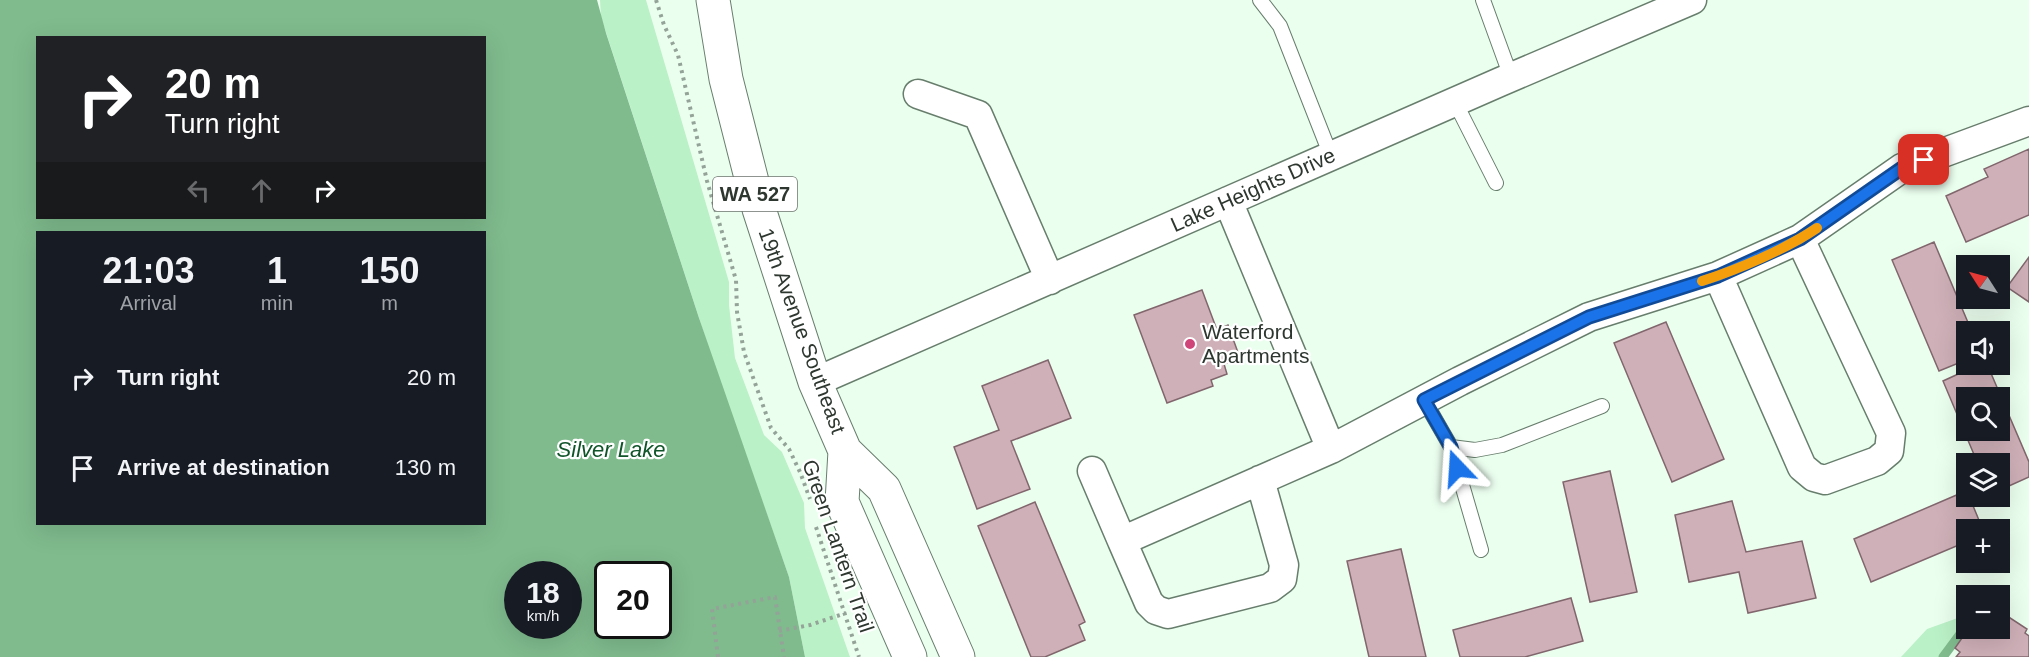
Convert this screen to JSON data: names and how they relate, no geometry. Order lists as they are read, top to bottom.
{
  "streets": {
    "main road": ["WA 527", "19th Avenue Southeast"],
    "street": ["Lake Heights Drive"],
    "path": ["Green Lantern Trail"]
  },
  "crossings": [
    ["Lake Heights Drive", "19th Avenue Southeast"]
  ],
  "water": ["Silver Lake"],
  "places": ["Waterford Apartments"],
  "north": "top left",
  "page": {
    "turn": ["20 m", "Turn right"],
    "eta": [
      "21:03",
      "Arrival",
      "1",
      "min",
      "150",
      "m"
    ],
    "map_buttons": ["+", "−"],
    "list": [
      {
        "name": "Turn right",
        "value": "20 m"
      },
      {
        "name": "Arrive at destination",
        "value": "130 m"
      }
    ],
    "speed": "18 km/h",
    "limit": "20"
  }
}
